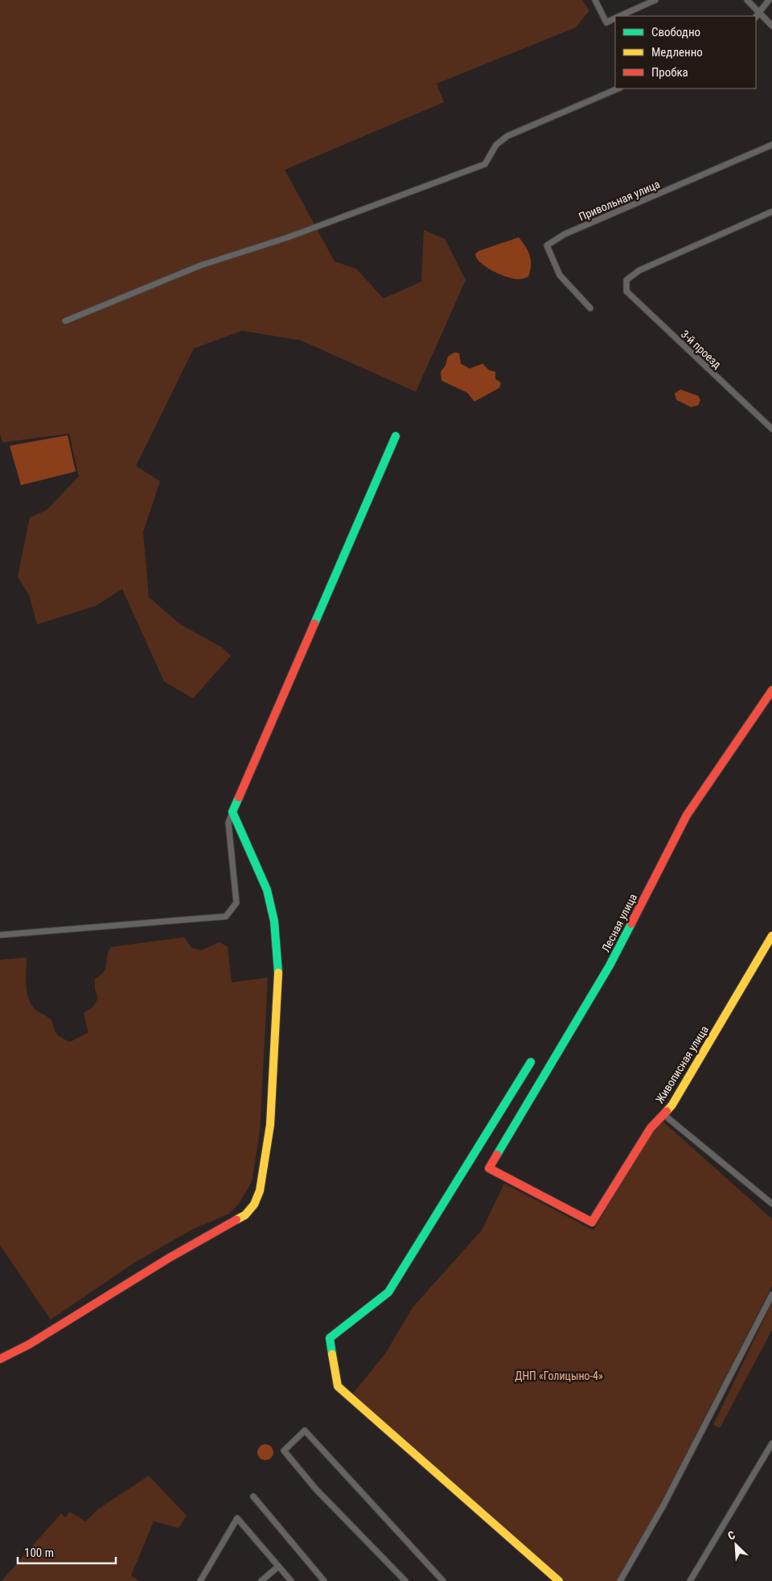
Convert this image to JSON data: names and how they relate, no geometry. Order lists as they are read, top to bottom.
{
  "streets": {
    "street": [
      "Привольная улица",
      "3-й проезд",
      "Лесная улица",
      "Живописная улица"
    ]
  },
  "crossings": [
    ["Лесная улица", "Живописная улица"]
  ],
  "parks": ["ДНП «Голицыно-4»"],
  "legend": ["Свободно", "Медленно", "Пробка"],
  "scale_bar": "100 m",
  "north": "top left"
}
